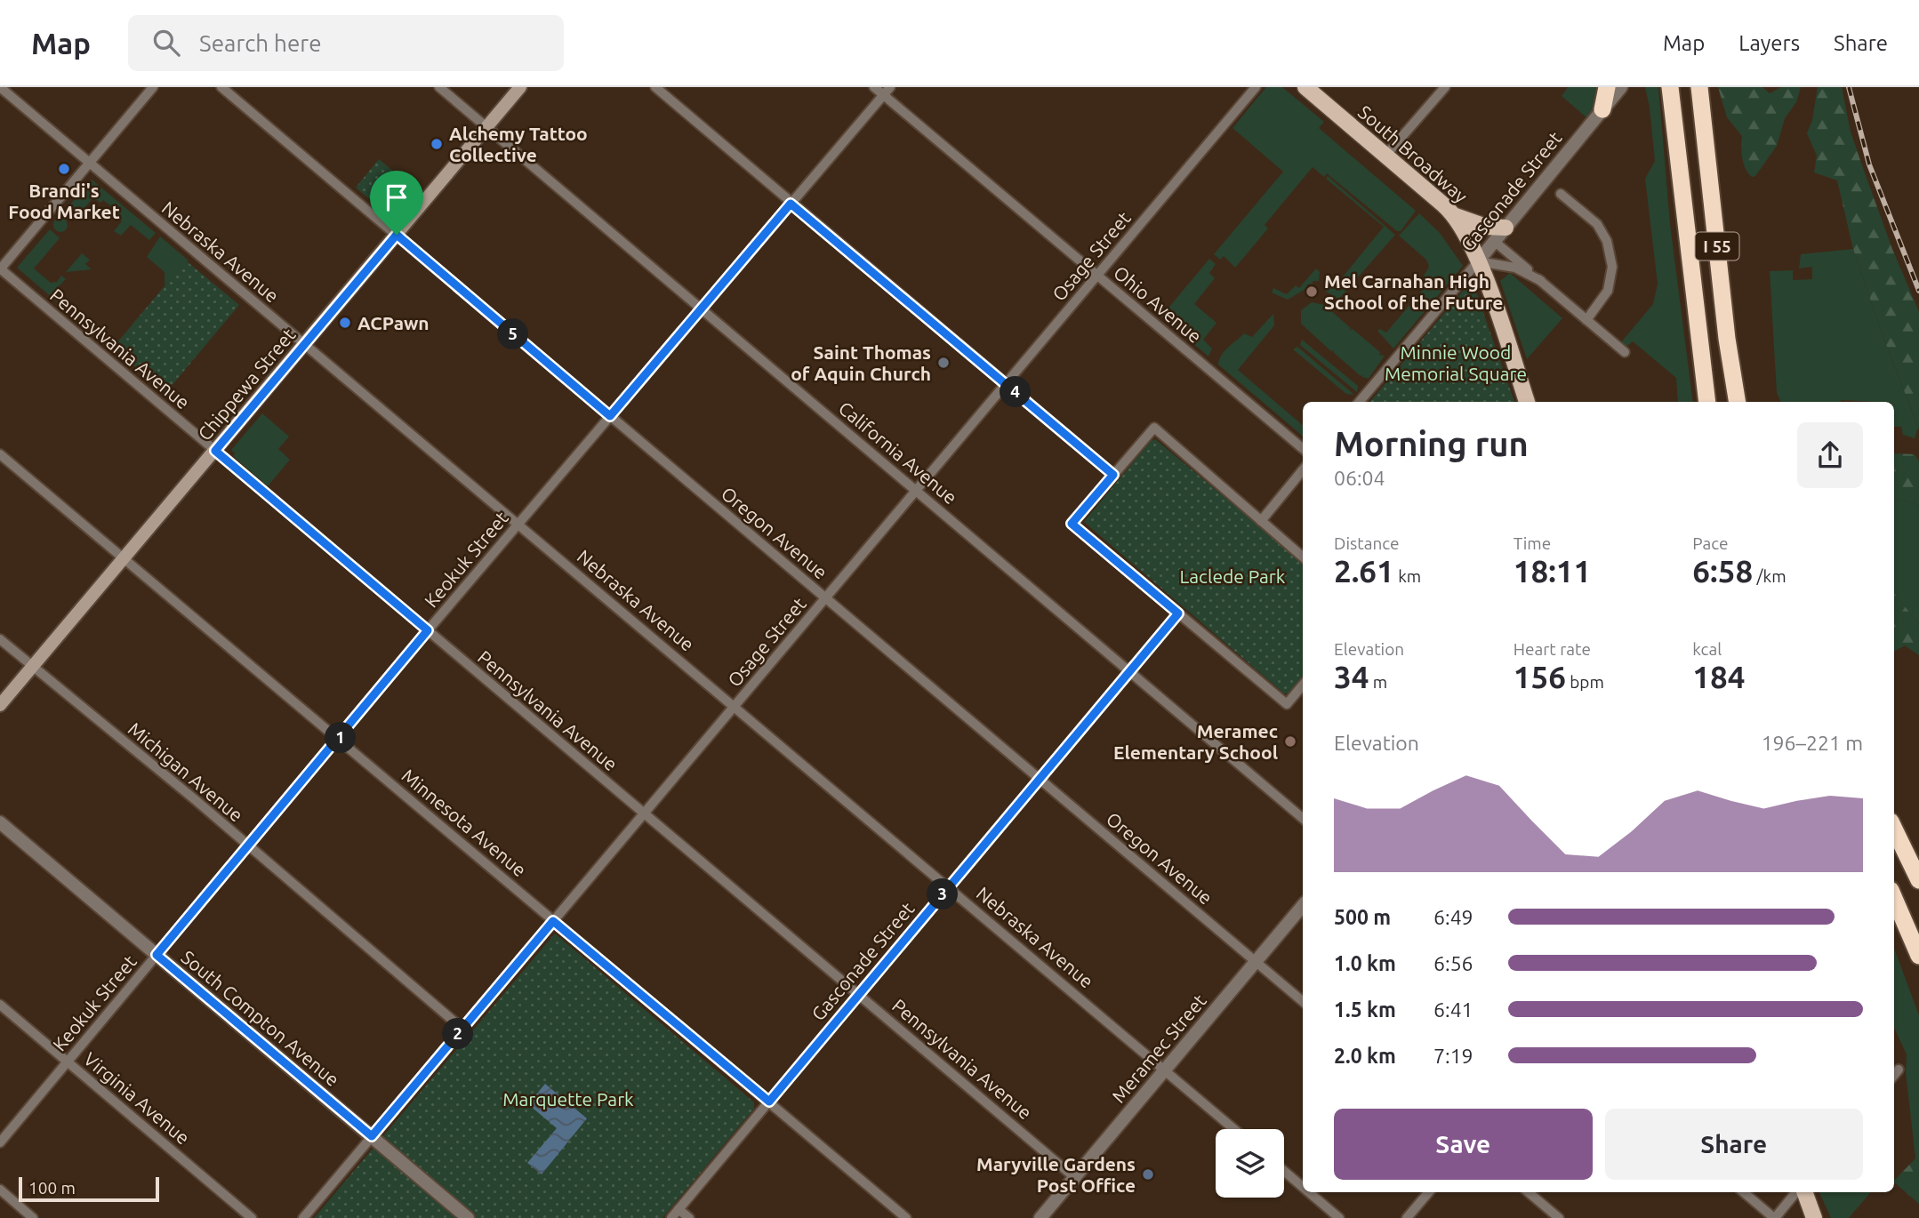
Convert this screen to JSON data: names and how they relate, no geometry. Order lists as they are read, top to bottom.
{
  "streets": {
    "highway": ["I 55"],
    "main road": ["South Broadway", "Chippewa Street"],
    "street": [
      "Gasconade Street",
      "Nebraska Avenue",
      "Osage Street",
      "Ohio Avenue",
      "Pennsylvania Avenue",
      "California Avenue",
      "Oregon Avenue",
      "Keokuk Street",
      "Michigan Avenue",
      "Minnesota Avenue",
      "South Compton Avenue",
      "Meramec Street",
      "Virginia Avenue"
    ]
  },
  "crossings": [
    ["South Broadway", "Gasconade Street"],
    ["Gasconade Street", "Nebraska Avenue"],
    ["Gasconade Street", "Pennsylvania Avenue"],
    ["Gasconade Street", "California Avenue"],
    ["Gasconade Street", "Oregon Avenue"],
    ["Gasconade Street", "Minnesota Avenue"],
    ["Nebraska Avenue", "Osage Street"],
    ["Nebraska Avenue", "Chippewa Street"],
    ["Nebraska Avenue", "Keokuk Street"],
    ["Nebraska Avenue", "Meramec Street"],
    ["Osage Street", "Ohio Avenue"],
    ["Osage Street", "Pennsylvania Avenue"],
    ["Osage Street", "California Avenue"],
    ["Osage Street", "Oregon Avenue"],
    ["Osage Street", "Michigan Avenue"],
    ["Osage Street", "Minnesota Avenue"],
    ["Osage Street", "South Compton Avenue"],
    ["Ohio Avenue", "Keokuk Street"],
    ["Pennsylvania Avenue", "Chippewa Street"],
    ["Pennsylvania Avenue", "Keokuk Street"],
    ["Pennsylvania Avenue", "Meramec Street"],
    ["Chippewa Street", "California Avenue"],
    ["Chippewa Street", "Oregon Avenue"],
    ["Chippewa Street", "Michigan Avenue"],
    ["Chippewa Street", "Minnesota Avenue"],
    ["California Avenue", "Keokuk Street"],
    ["Oregon Avenue", "Keokuk Street"],
    ["Oregon Avenue", "Meramec Street"],
    ["Keokuk Street", "Michigan Avenue"],
    ["Keokuk Street", "Minnesota Avenue"],
    ["Keokuk Street", "South Compton Avenue"],
    ["Keokuk Street", "Virginia Avenue"]
  ],
  "parks": ["Minnie Wood Memorial Square", "Laclede Park", "Marquette Park"],
  "places": [
    "Alchemy Tattoo Collective",
    "Brandi's Food Market",
    "Mel Carnahan High School of the Future",
    "ACPawn",
    "Saint Thomas of Aquin Church",
    "Meramec Elementary School",
    "Maryville Gardens Post Office"
  ],
  "scale_bar": "100 m",
  "page": {
    "header": "Map",
    "search": "Search here",
    "nav": ["Map", "Layers", "Share"],
    "pins": [
      "5",
      "4",
      "1",
      "3",
      "2"
    ],
    "heading": ["Morning run", "06:04"],
    "stats": [
      ["Distance", "2.61 km"],
      ["Time", "18:11"],
      ["Pace", "6:58 /km"],
      ["Elevation", "34 m"],
      ["Heart rate", "156 bpm"],
      ["kcal", "184"]
    ],
    "chart": ["Elevation", "196–221 m"],
    "list": [
      {
        "name": "500 m",
        "note": "6:49"
      },
      {
        "name": "1.0 km",
        "note": "6:56"
      },
      {
        "name": "1.5 km",
        "note": "6:41"
      },
      {
        "name": "2.0 km",
        "note": "7:19"
      }
    ],
    "buttons": ["Save", "Share"],
    "scale": "100 m"
  }
}
